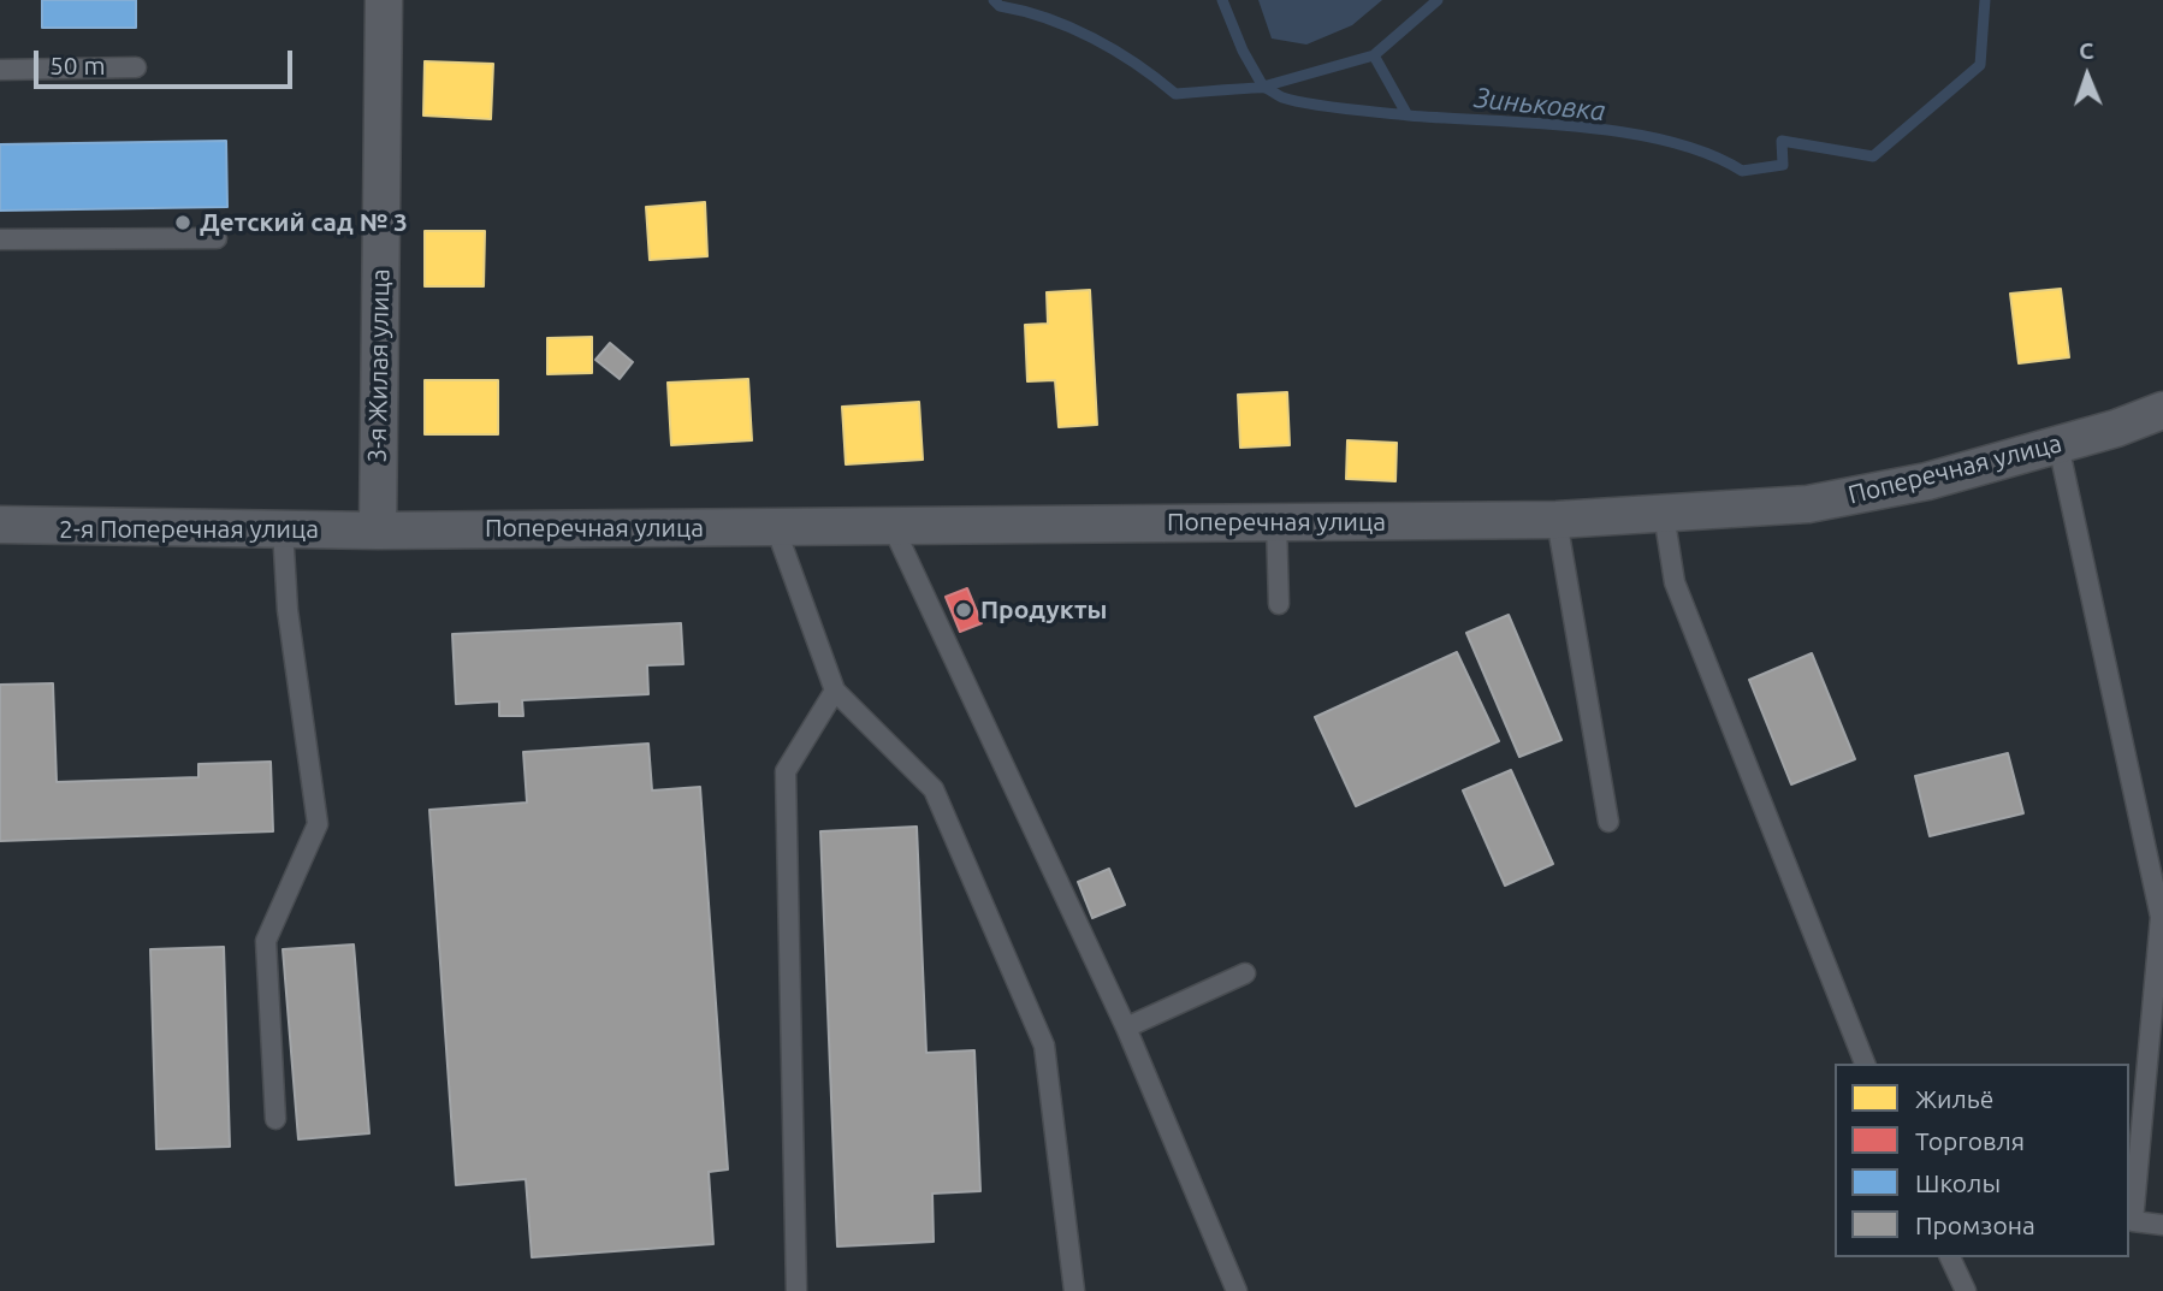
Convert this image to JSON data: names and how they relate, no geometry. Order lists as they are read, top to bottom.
{
  "streets": {
    "street": ["3-я Жилая улица", "Поперечная улица", "2-я Поперечная улица"]
  },
  "crossings": [
    ["3-я Жилая улица", "Поперечная улица"],
    ["3-я Жилая улица", "2-я Поперечная улица"],
    ["Поперечная улица", "2-я Поперечная улица"]
  ],
  "water": ["Зиньковка"],
  "places": ["Детский сад № 3", "Продукты"],
  "legend": [
    "Жильё",
    "Торговля",
    "Школы",
    "Промзона"
  ],
  "scale_bar": "50 m",
  "north": "top"
}
